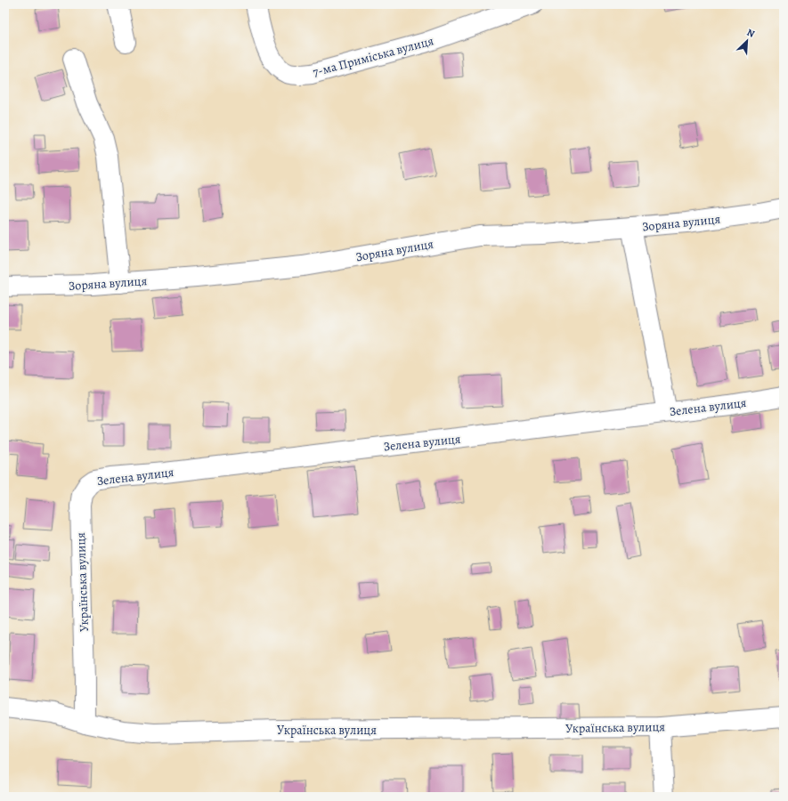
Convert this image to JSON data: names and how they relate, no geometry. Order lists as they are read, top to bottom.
{
  "streets": {
    "street": [
      "7-ма Приміська вулиця",
      "Зоряна вулиця",
      "Зелена вулиця",
      "Українська вулиця"
    ]
  },
  "crossings": [
    ["Зелена вулиця", "Українська вулиця"]
  ],
  "north": "top right"
}
